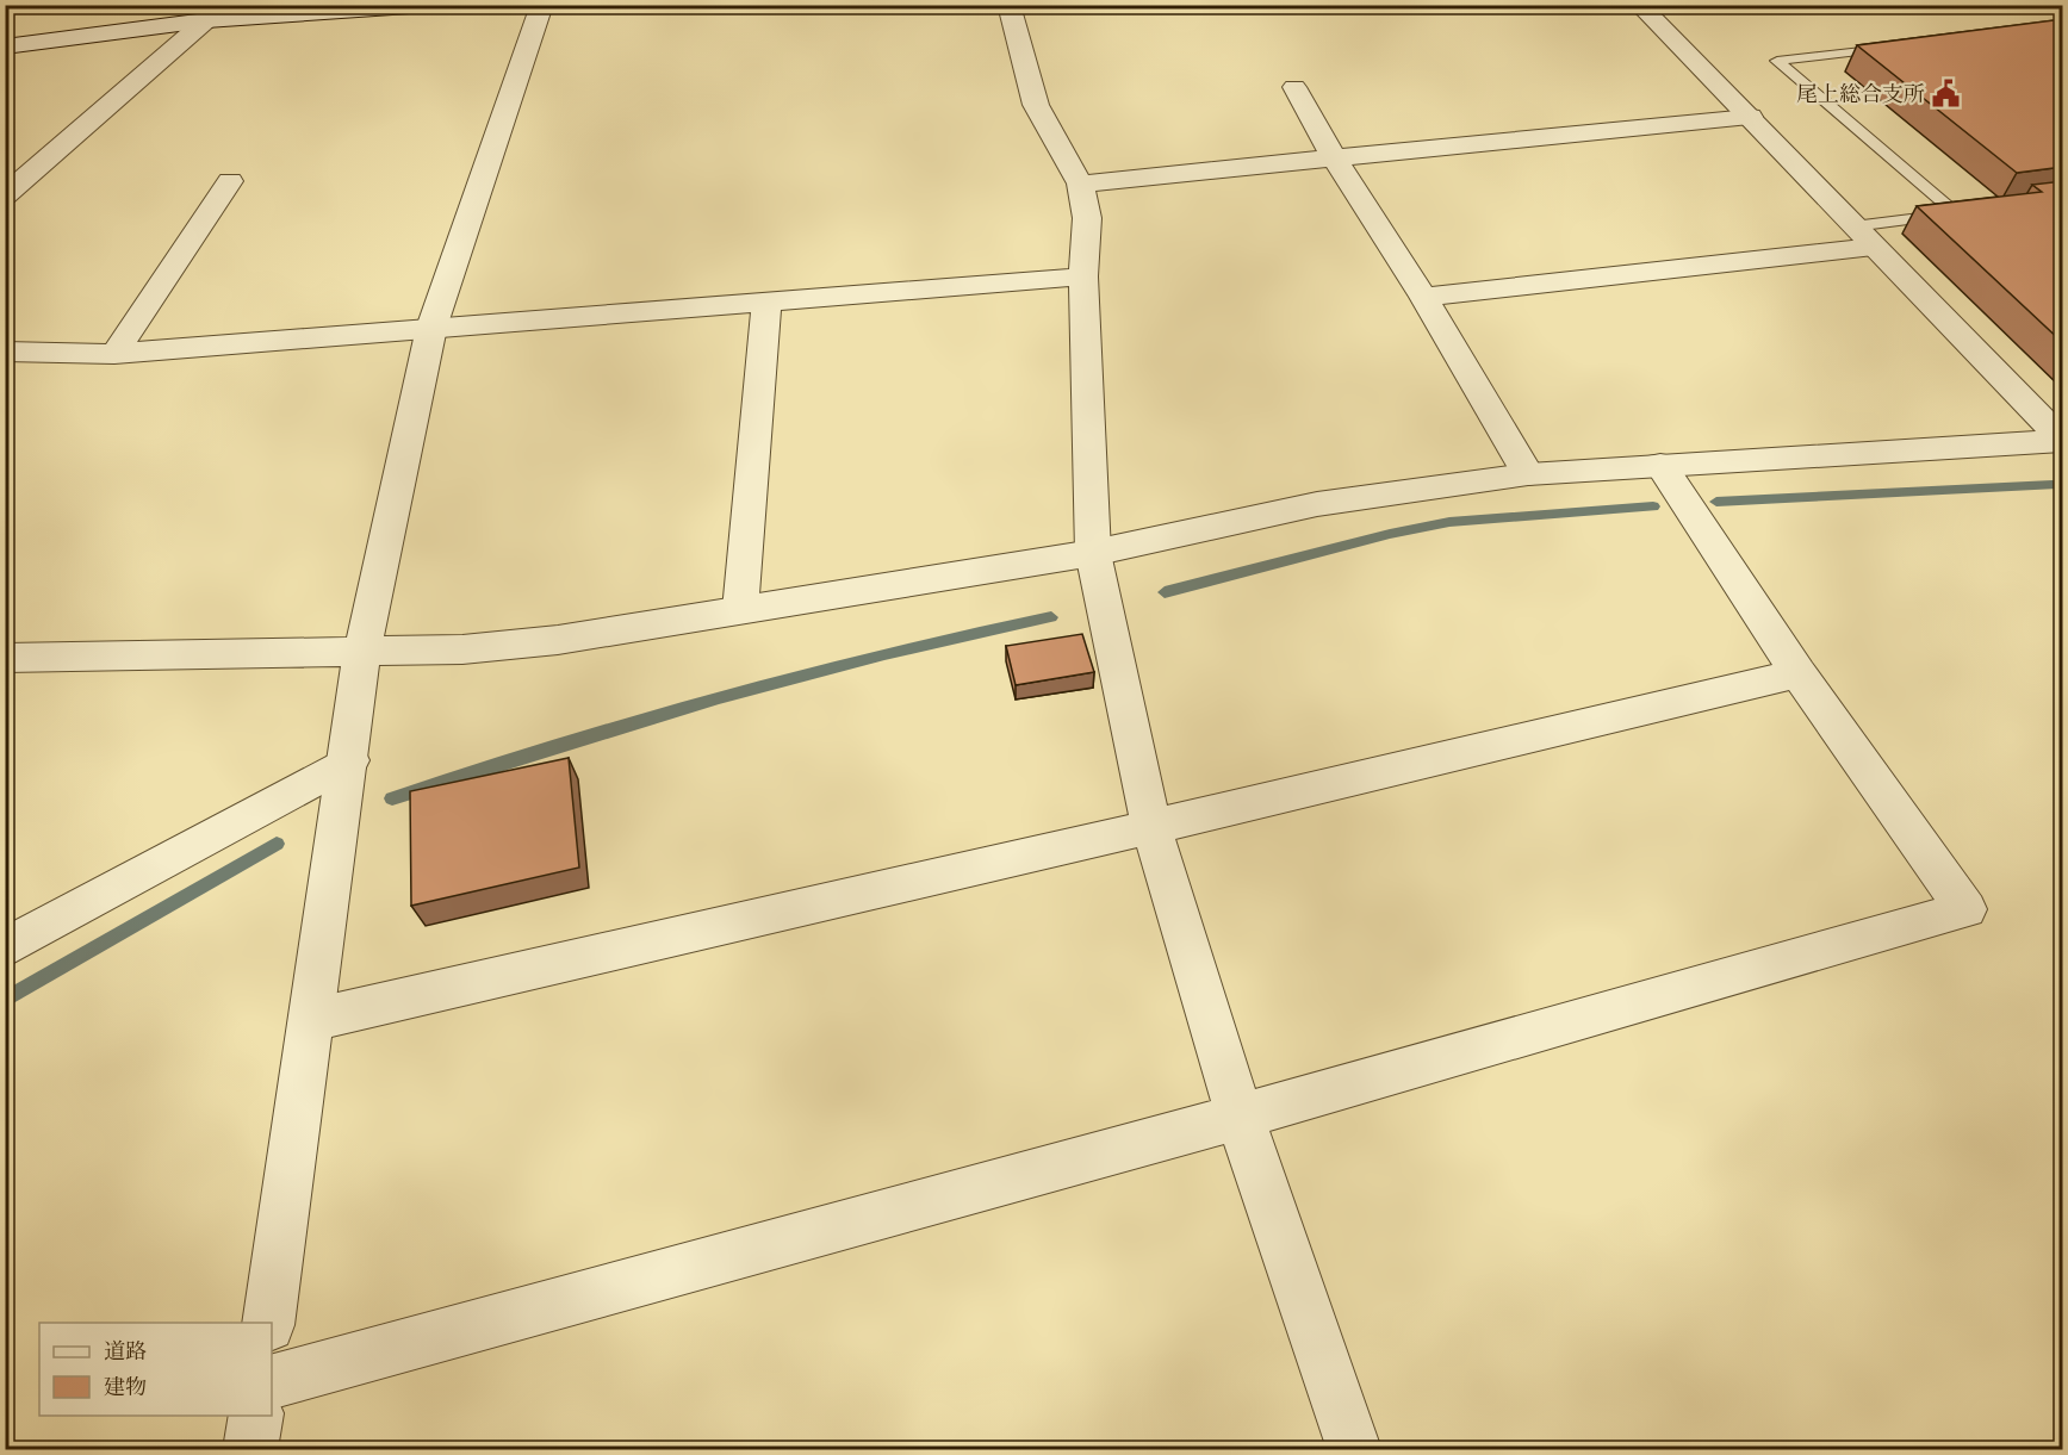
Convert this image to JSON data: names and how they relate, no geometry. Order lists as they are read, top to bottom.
{
  "places": {
    "public building": ["尾上総合支所"]
  },
  "legend": ["道路", "建物"]
}
